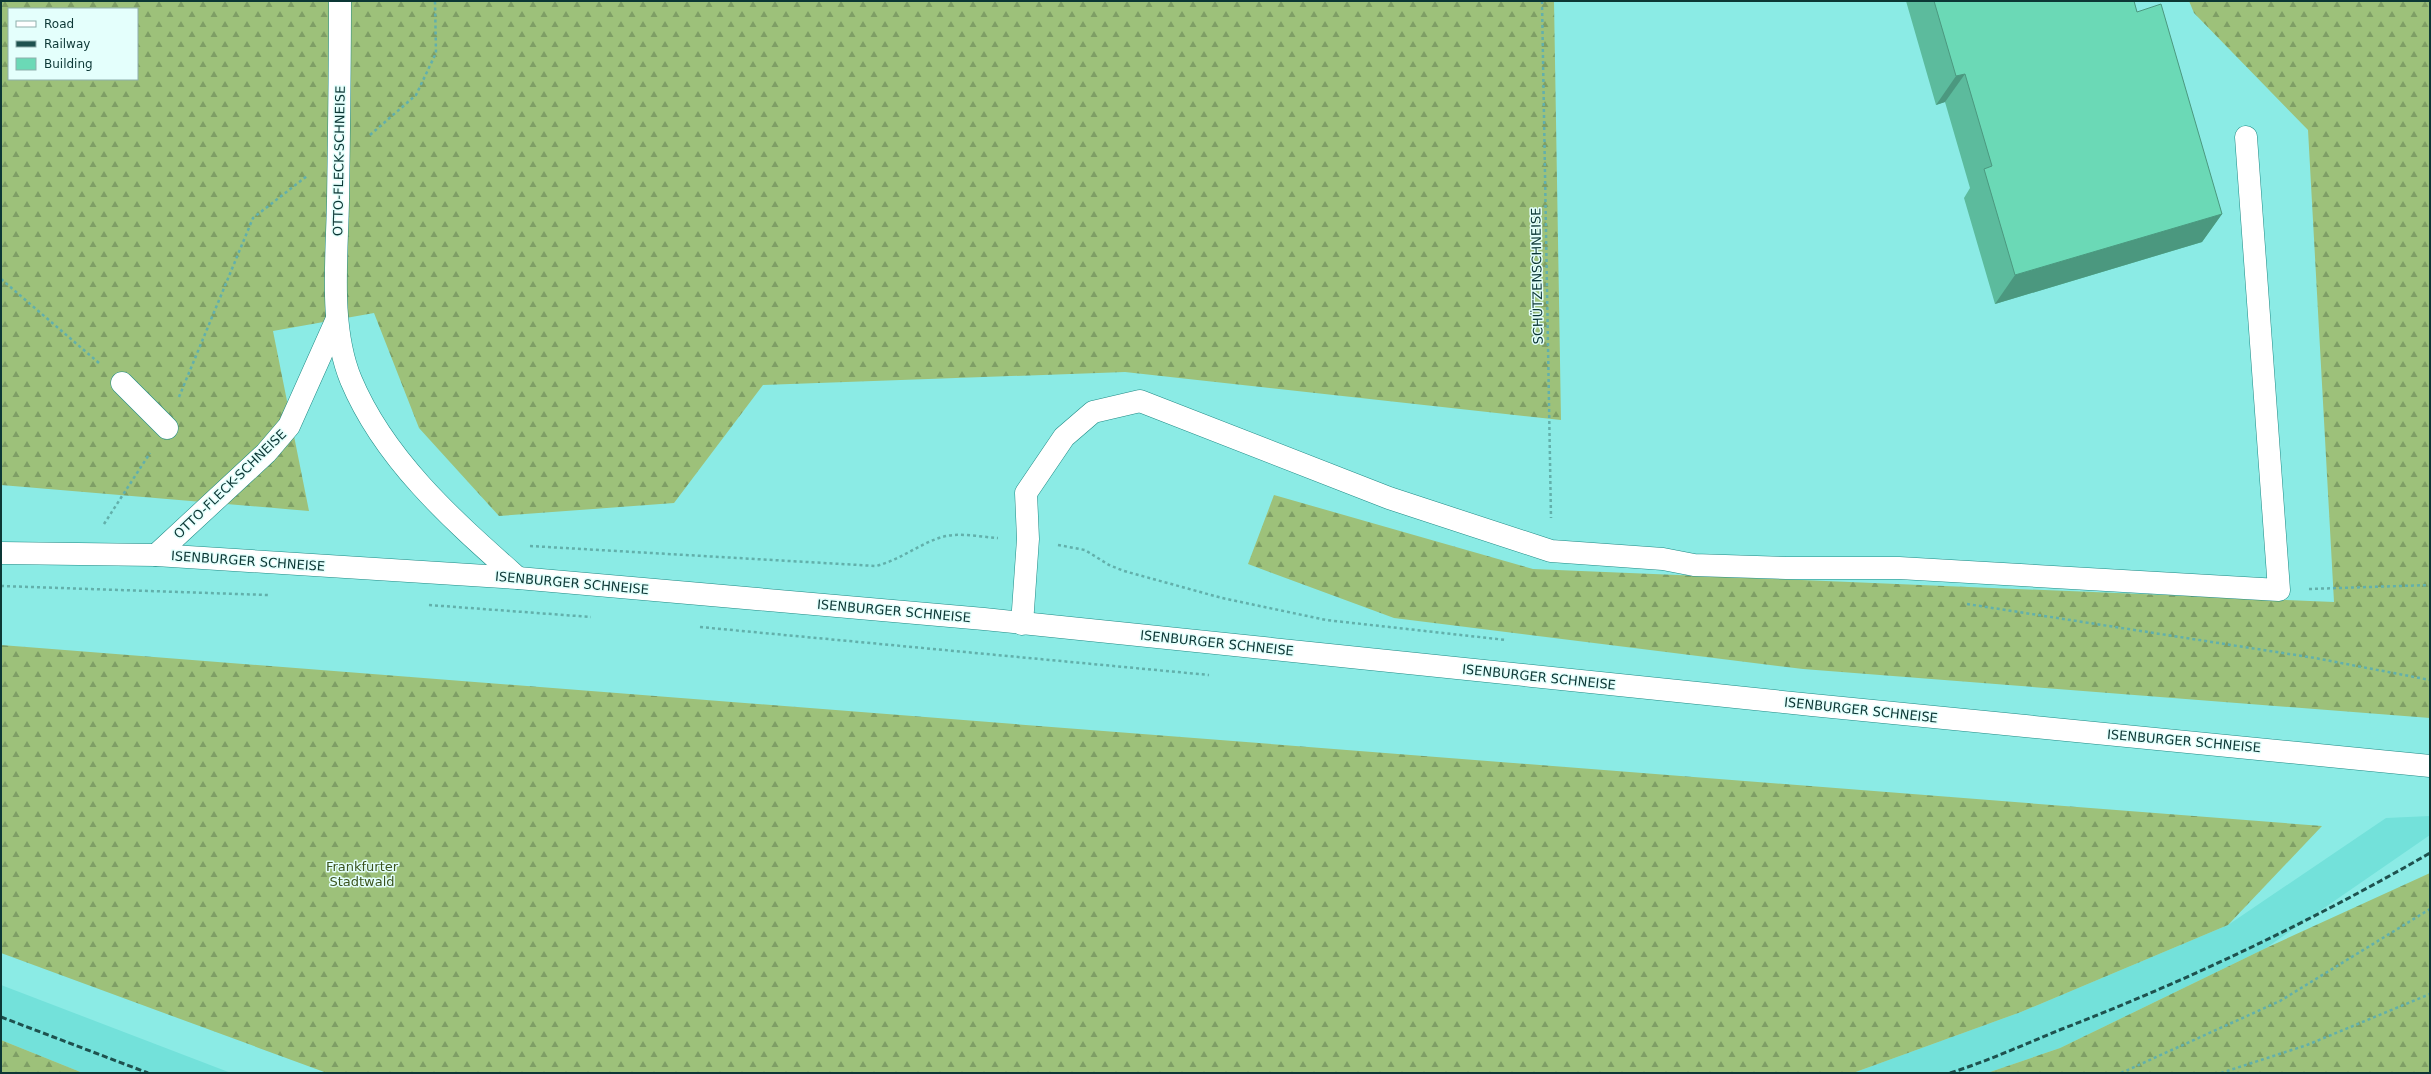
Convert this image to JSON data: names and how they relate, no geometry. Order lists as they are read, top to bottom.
{
  "streets": {
    "main road": ["OTTO-FLECK-SCHNEISE", "ISENBURGER SCHNEISE"],
    "path": ["SCHÜTZENSCHNEISE"]
  },
  "crossings": [
    ["OTTO-FLECK-SCHNEISE", "ISENBURGER SCHNEISE"]
  ],
  "parks": ["Frankfurter Stadtwald"],
  "legend": ["Road", "Railway", "Building"]
}
